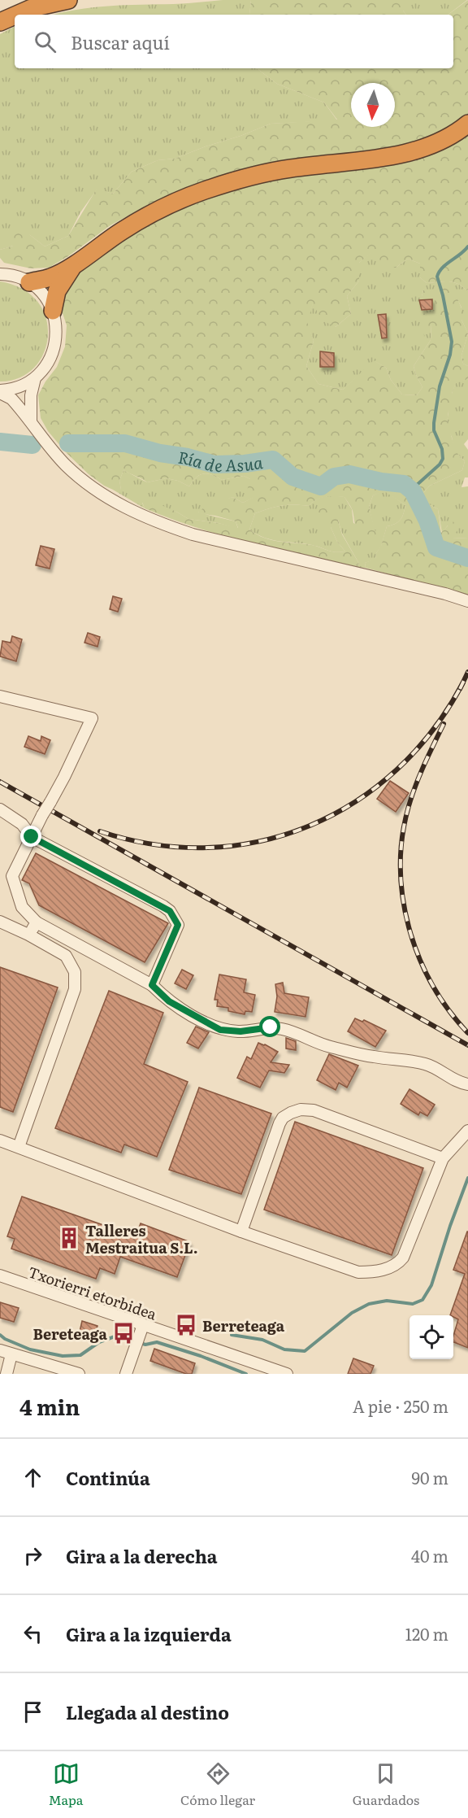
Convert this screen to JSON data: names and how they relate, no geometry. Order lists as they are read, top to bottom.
{
  "streets": {
    "street": ["Txorierri etorbidea"]
  },
  "water": ["Ría de Asua"],
  "places": {
    "building": ["Talleres Mestraitua S.L."],
    "bus stop": ["Berreteaga", "Bereteaga"]
  },
  "north": "bottom",
  "page": {
    "search": "Buscar aquí",
    "heading": ["4 min", "A pie · 250 m"],
    "list": [
      ["Continúa", "90 m"],
      ["Gira a la derecha", "40 m"],
      ["Gira a la izquierda", "120 m"],
      "Llegada al destino"
    ],
    "nav": ["Mapa", "Cómo llegar", "Guardados"]
  }
}
